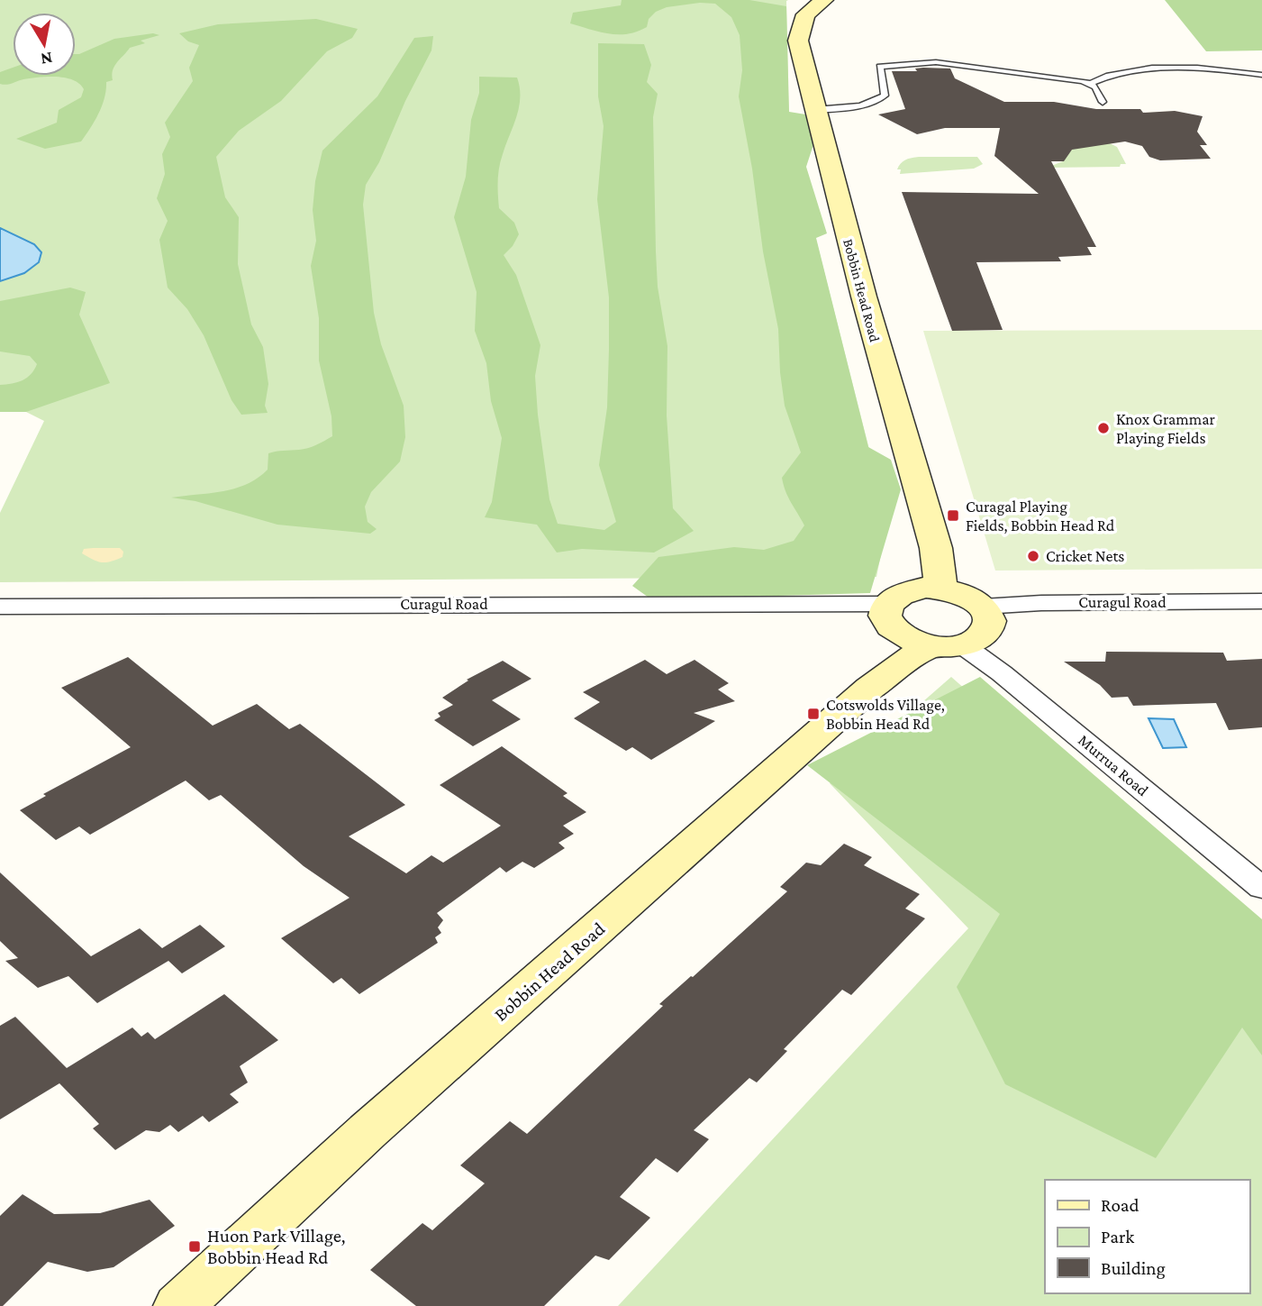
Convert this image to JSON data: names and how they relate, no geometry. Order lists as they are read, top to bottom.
{
  "streets": {
    "main road": ["Bobbin Head Road"],
    "street": ["Curagul Road", "Murrua Road"]
  },
  "crossings": [
    ["Bobbin Head Road", "Curagul Road"],
    ["Bobbin Head Road", "Murrua Road"]
  ],
  "places": {
    "other": ["Knox Grammar Playing Fields", "Cricket Nets"],
    "transit": ["Curagal Playing Fields, Bobbin Head Rd", "Cotswolds Village, Bobbin Head Rd", "Huon Park Village, Bobbin Head Rd"]
  },
  "legend": ["Road", "Park", "Building"],
  "north": "bottom"
}
